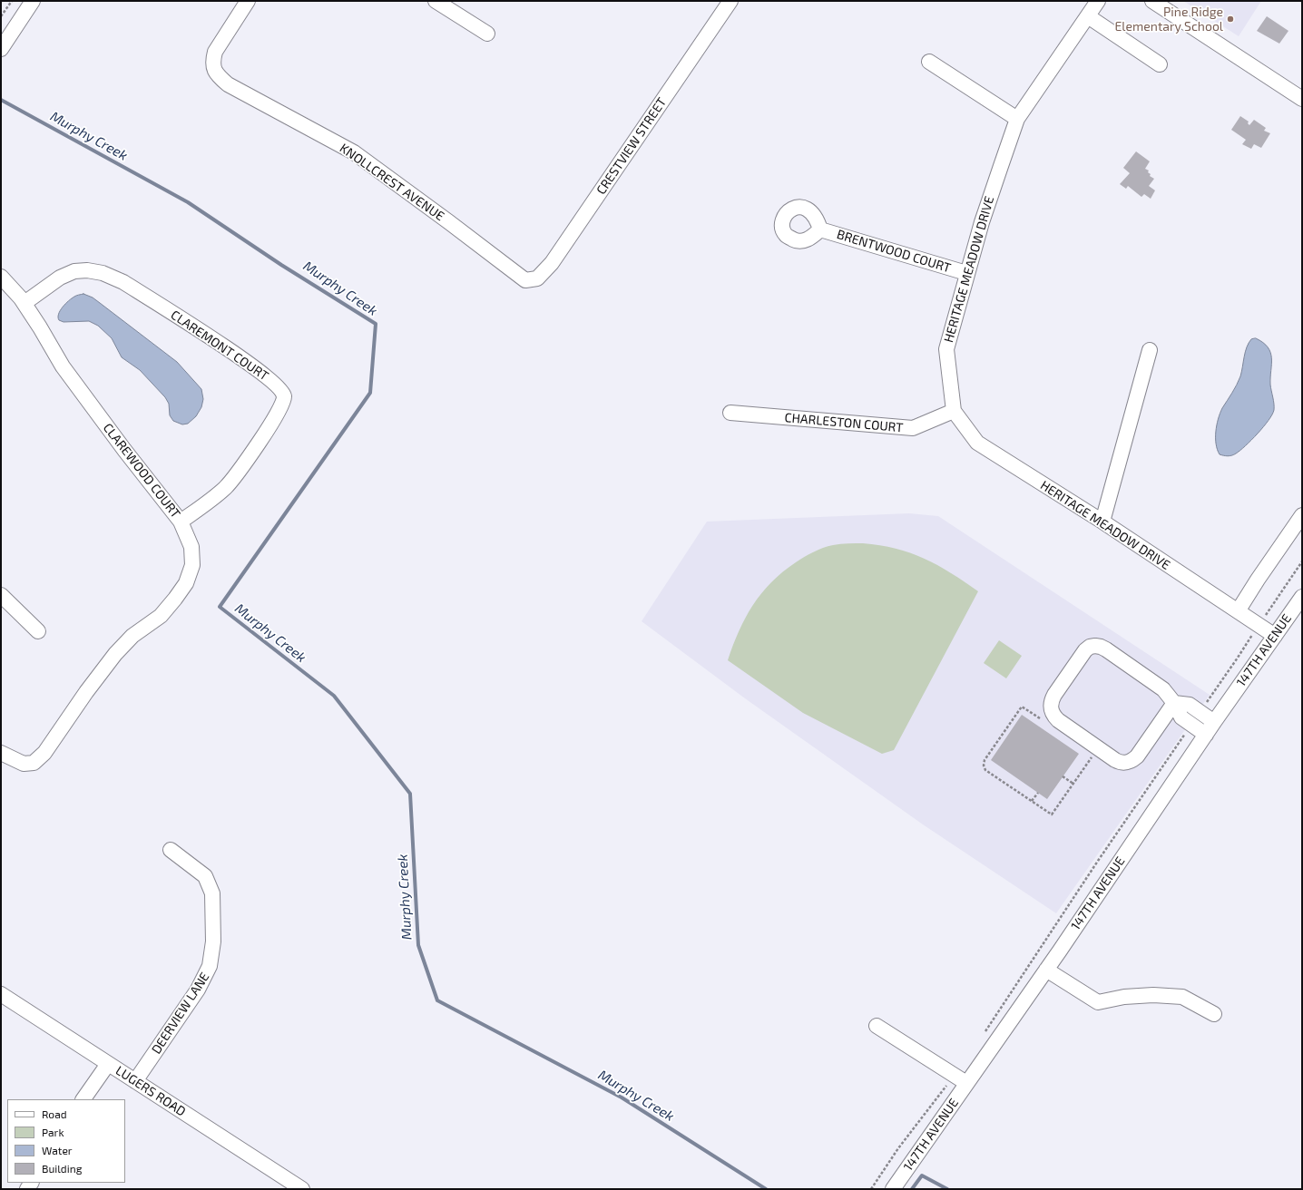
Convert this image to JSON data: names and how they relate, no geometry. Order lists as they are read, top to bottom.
{
  "streets": {
    "street": [
      "CRESTVIEW STREET",
      "KNOLLCREST AVENUE",
      "BRENTWOOD COURT",
      "HERITAGE MEADOW DRIVE",
      "CLAREMONT COURT",
      "CHARLESTON COURT",
      "CLAREWOOD COURT",
      "147TH AVENUE",
      "DEERVIEW LANE",
      "LUGERS ROAD"
    ]
  },
  "crossings": [
    ["CRESTVIEW STREET", "KNOLLCREST AVENUE"],
    ["BRENTWOOD COURT", "HERITAGE MEADOW DRIVE"],
    ["HERITAGE MEADOW DRIVE", "CHARLESTON COURT"],
    ["HERITAGE MEADOW DRIVE", "147TH AVENUE"],
    ["CLAREMONT COURT", "CLAREWOOD COURT"],
    ["DEERVIEW LANE", "LUGERS ROAD"]
  ],
  "water": ["Murphy Creek"],
  "places": ["Pine Ridge Elementary School"],
  "legend": [
    "Road",
    "Park",
    "Water",
    "Building"
  ]
}
